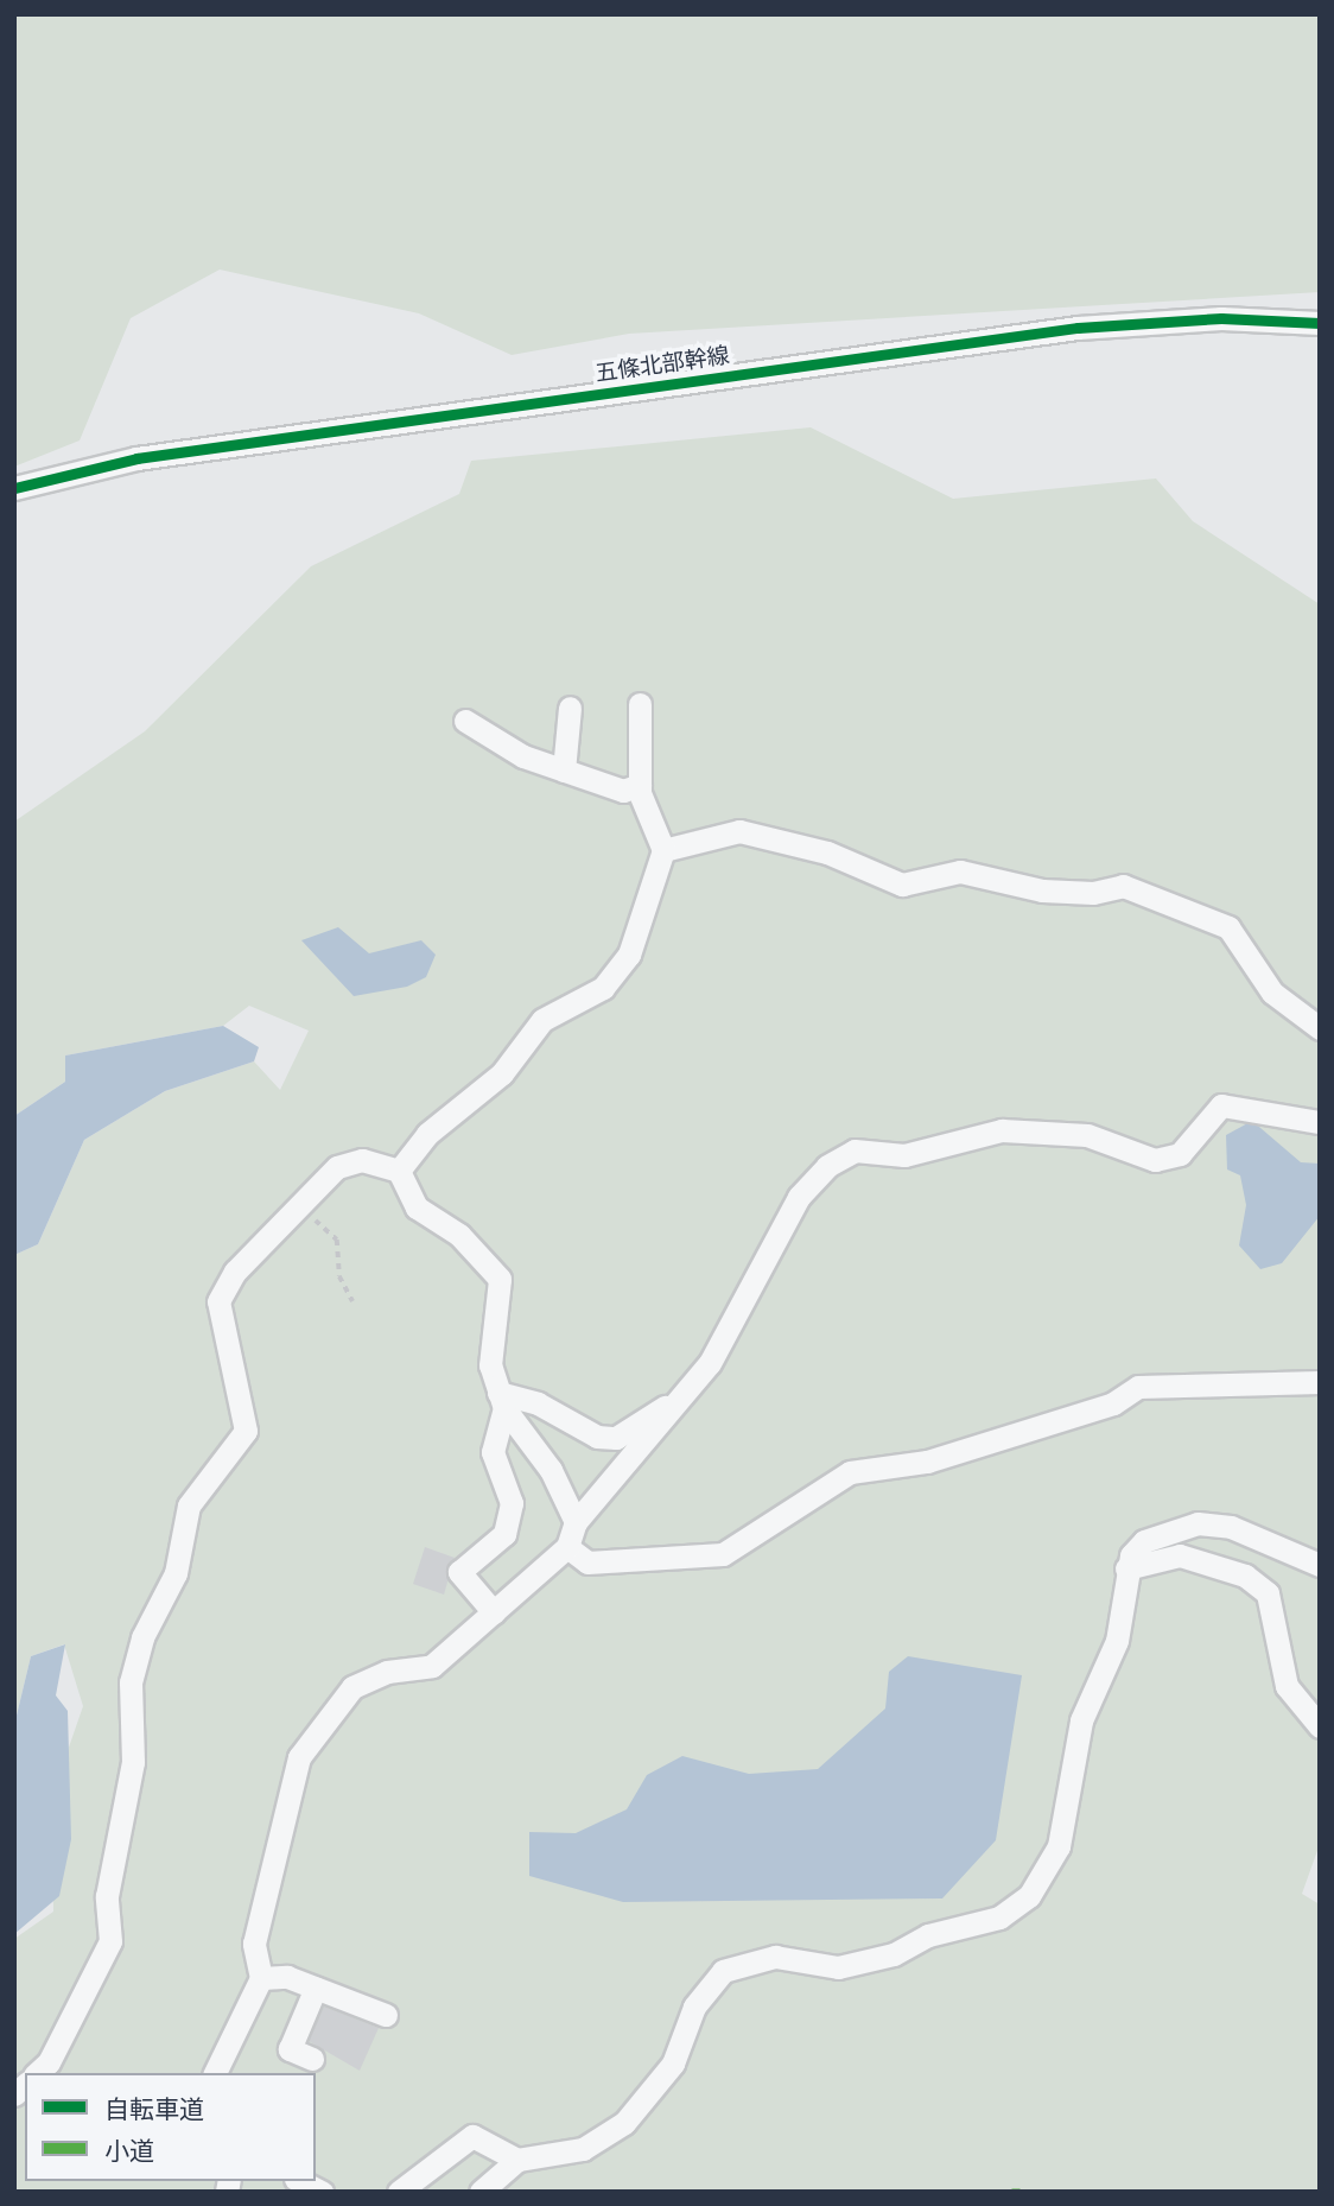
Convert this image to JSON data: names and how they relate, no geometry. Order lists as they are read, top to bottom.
{
  "streets": {
    "street": ["五條北部幹線"]
  },
  "legend": ["自転車道", "小道"]
}
